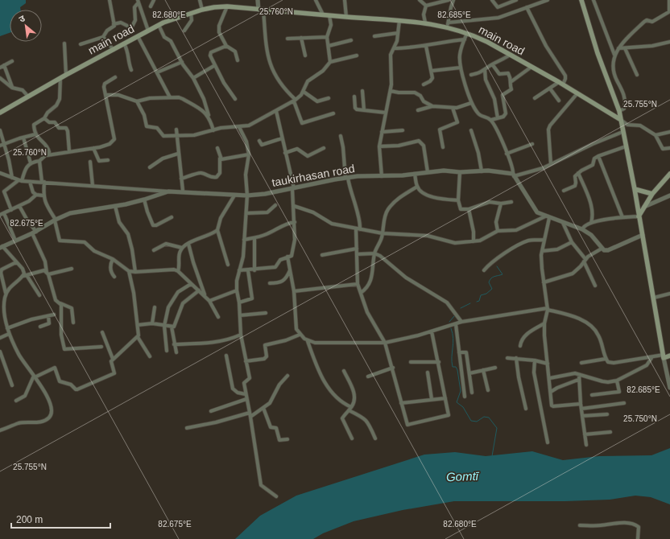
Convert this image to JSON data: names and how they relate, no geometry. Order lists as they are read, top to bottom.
{
  "streets": {
    "main road": ["main road"],
    "street": ["taukirhasan road"]
  },
  "water": ["Gomtī"],
  "scale_bar": "200 m",
  "north": "top left",
  "coordinates": [
    "25.760°N",
    "82.680°E",
    "82.685°E",
    "25.755°N",
    "82.675°E",
    "25.750°N"
  ]
}
